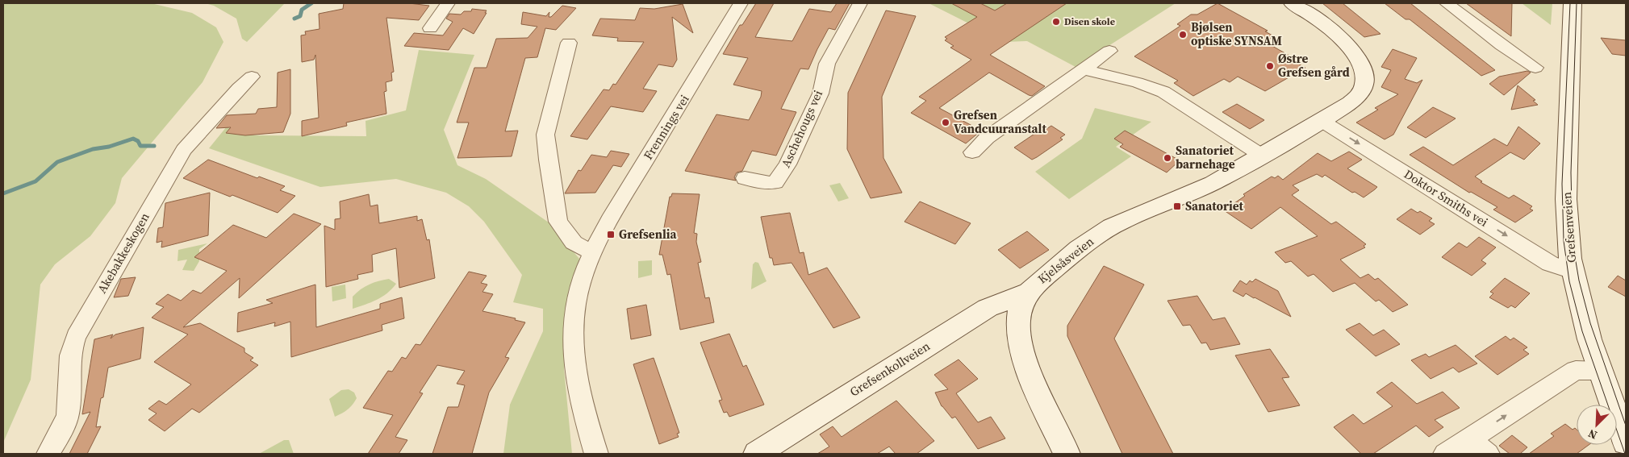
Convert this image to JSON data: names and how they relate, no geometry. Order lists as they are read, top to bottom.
{
  "streets": {
    "street": [
      "Frennings vei",
      "Aschehougs vei",
      "Doktor Smiths vei",
      "Grefsenveien",
      "Akebakkeskogen",
      "Kjelsåsveien",
      "Grefsenkollveien"
    ]
  },
  "crossings": [
    ["Doktor Smiths vei", "Grefsenveien"],
    ["Doktor Smiths vei", "Kjelsåsveien"],
    ["Kjelsåsveien", "Grefsenkollveien"]
  ],
  "places": {
    "other": [
      "Disen skole",
      "Bjølsen optiske SYNSAM",
      "Østre Grefsen gård",
      "Grefsen Vandcuuranstalt",
      "Sanatoriet barnehage"
    ],
    "transit": ["Sanatoriet", "Grefsenlia"]
  },
  "north": "bottom left"
}
